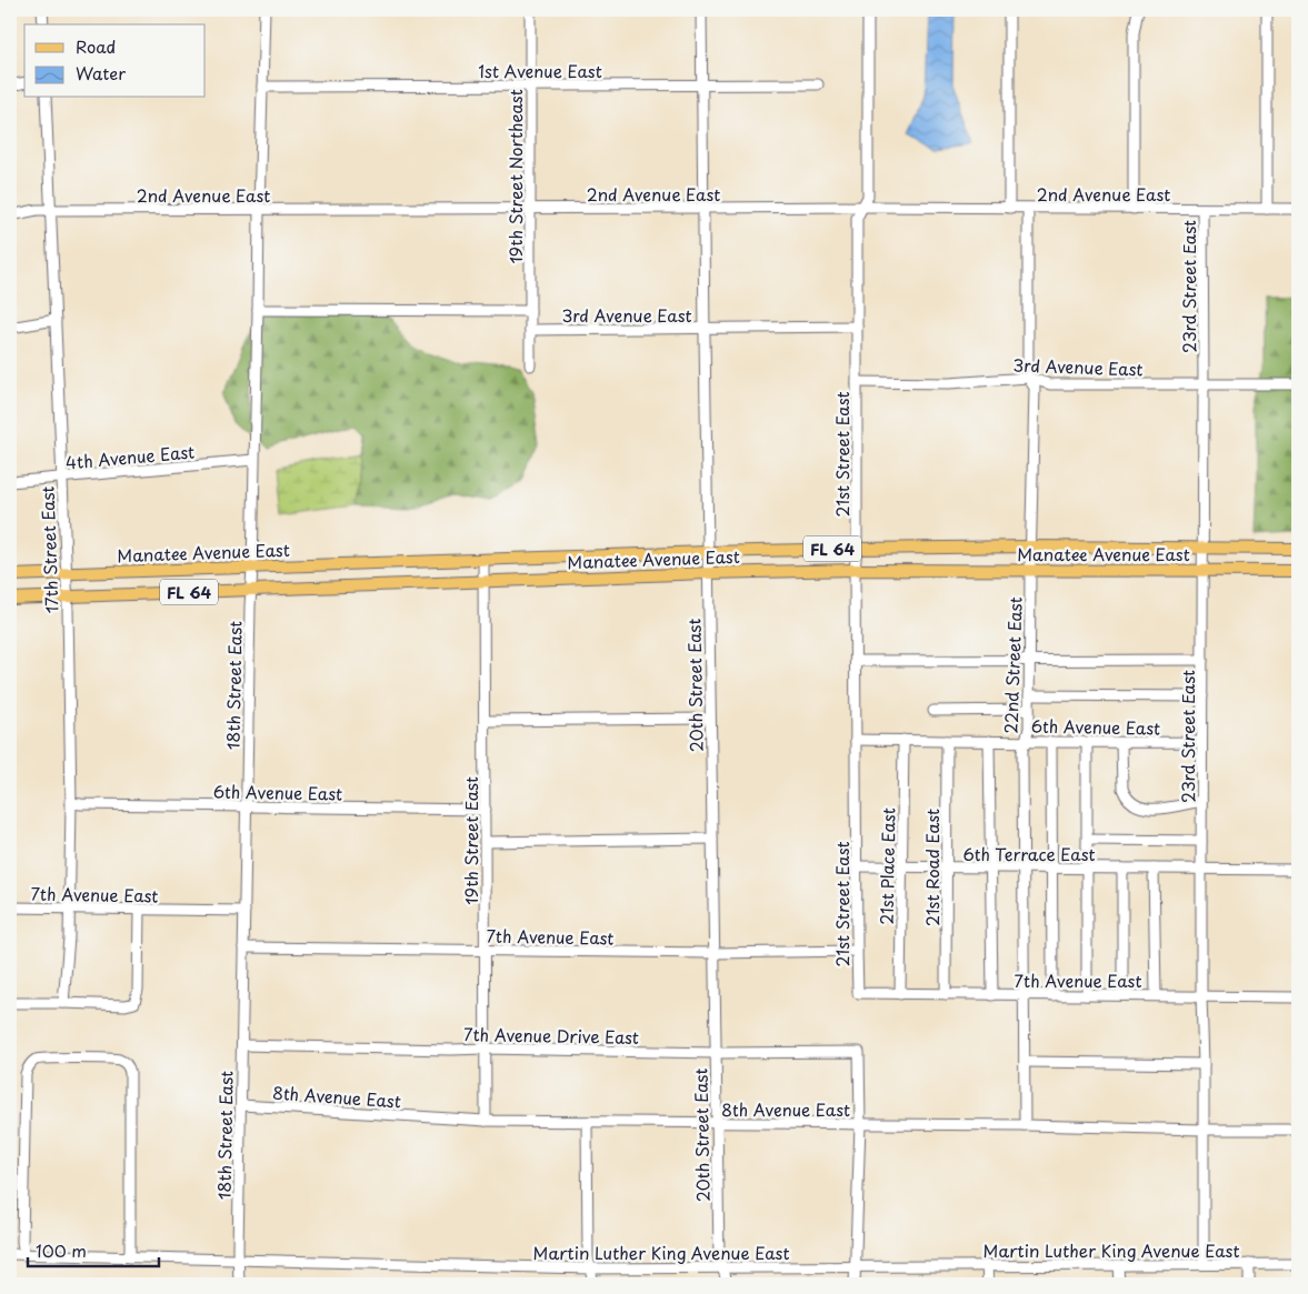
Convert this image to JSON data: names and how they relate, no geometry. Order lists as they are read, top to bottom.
{
  "streets": {
    "main road": ["FL 64", "Manatee Avenue East"],
    "street": [
      "1st Avenue East",
      "19th Street Northeast",
      "2nd Avenue East",
      "23rd Street East",
      "3rd Avenue East",
      "21st Street East",
      "4th Avenue East",
      "17th Street East",
      "22nd Street East",
      "18th Street East",
      "20th Street East",
      "6th Avenue East",
      "19th Street East",
      "6th Terrace East",
      "21st Place East",
      "21st Road East",
      "7th Avenue East",
      "7th Avenue Drive East",
      "8th Avenue East",
      "Martin Luther King Avenue East"
    ]
  },
  "crossings": [
    ["1st Avenue East", "19th Street Northeast"],
    ["1st Avenue East", "18th Street East"],
    ["1st Avenue East", "20th Street East"],
    ["19th Street Northeast", "2nd Avenue East"],
    ["2nd Avenue East", "23rd Street East"],
    ["2nd Avenue East", "21st Street East"],
    ["2nd Avenue East", "17th Street East"],
    ["2nd Avenue East", "22nd Street East"],
    ["2nd Avenue East", "18th Street East"],
    ["2nd Avenue East", "20th Street East"],
    ["23rd Street East", "3rd Avenue East"],
    ["23rd Street East", "Manatee Avenue East"],
    ["23rd Street East", "6th Avenue East"],
    ["23rd Street East", "6th Terrace East"],
    ["23rd Street East", "7th Avenue East"],
    ["23rd Street East", "8th Avenue East"],
    ["23rd Street East", "Martin Luther King Avenue East"],
    ["3rd Avenue East", "21st Street East"],
    ["3rd Avenue East", "22nd Street East"],
    ["3rd Avenue East", "20th Street East"],
    ["21st Street East", "Manatee Avenue East"],
    ["21st Street East", "6th Avenue East"],
    ["21st Street East", "6th Terrace East"],
    ["21st Street East", "7th Avenue East"],
    ["4th Avenue East", "17th Street East"],
    ["4th Avenue East", "18th Street East"],
    ["17th Street East", "Manatee Avenue East"],
    ["17th Street East", "6th Avenue East"],
    ["17th Street East", "7th Avenue East"],
    ["Manatee Avenue East", "22nd Street East"],
    ["Manatee Avenue East", "18th Street East"],
    ["Manatee Avenue East", "20th Street East"],
    ["Manatee Avenue East", "19th Street East"],
    ["22nd Street East", "6th Avenue East"],
    ["22nd Street East", "6th Terrace East"],
    ["22nd Street East", "7th Avenue East"],
    ["22nd Street East", "8th Avenue East"],
    ["18th Street East", "6th Avenue East"],
    ["18th Street East", "7th Avenue East"],
    ["18th Street East", "7th Avenue Drive East"],
    ["18th Street East", "8th Avenue East"],
    ["18th Street East", "Martin Luther King Avenue East"],
    ["20th Street East", "7th Avenue East"],
    ["20th Street East", "7th Avenue Drive East"],
    ["20th Street East", "8th Avenue East"],
    ["20th Street East", "Martin Luther King Avenue East"],
    ["6th Avenue East", "19th Street East"],
    ["6th Avenue East", "21st Place East"],
    ["6th Avenue East", "21st Road East"],
    ["19th Street East", "7th Avenue East"],
    ["19th Street East", "7th Avenue Drive East"],
    ["19th Street East", "8th Avenue East"],
    ["6th Terrace East", "21st Place East"],
    ["6th Terrace East", "21st Road East"],
    ["21st Place East", "7th Avenue East"],
    ["21st Road East", "7th Avenue East"],
    ["7th Avenue Drive East", "8th Avenue East"]
  ],
  "legend": ["Road", "Water"],
  "scale_bar": "100 m"
}
